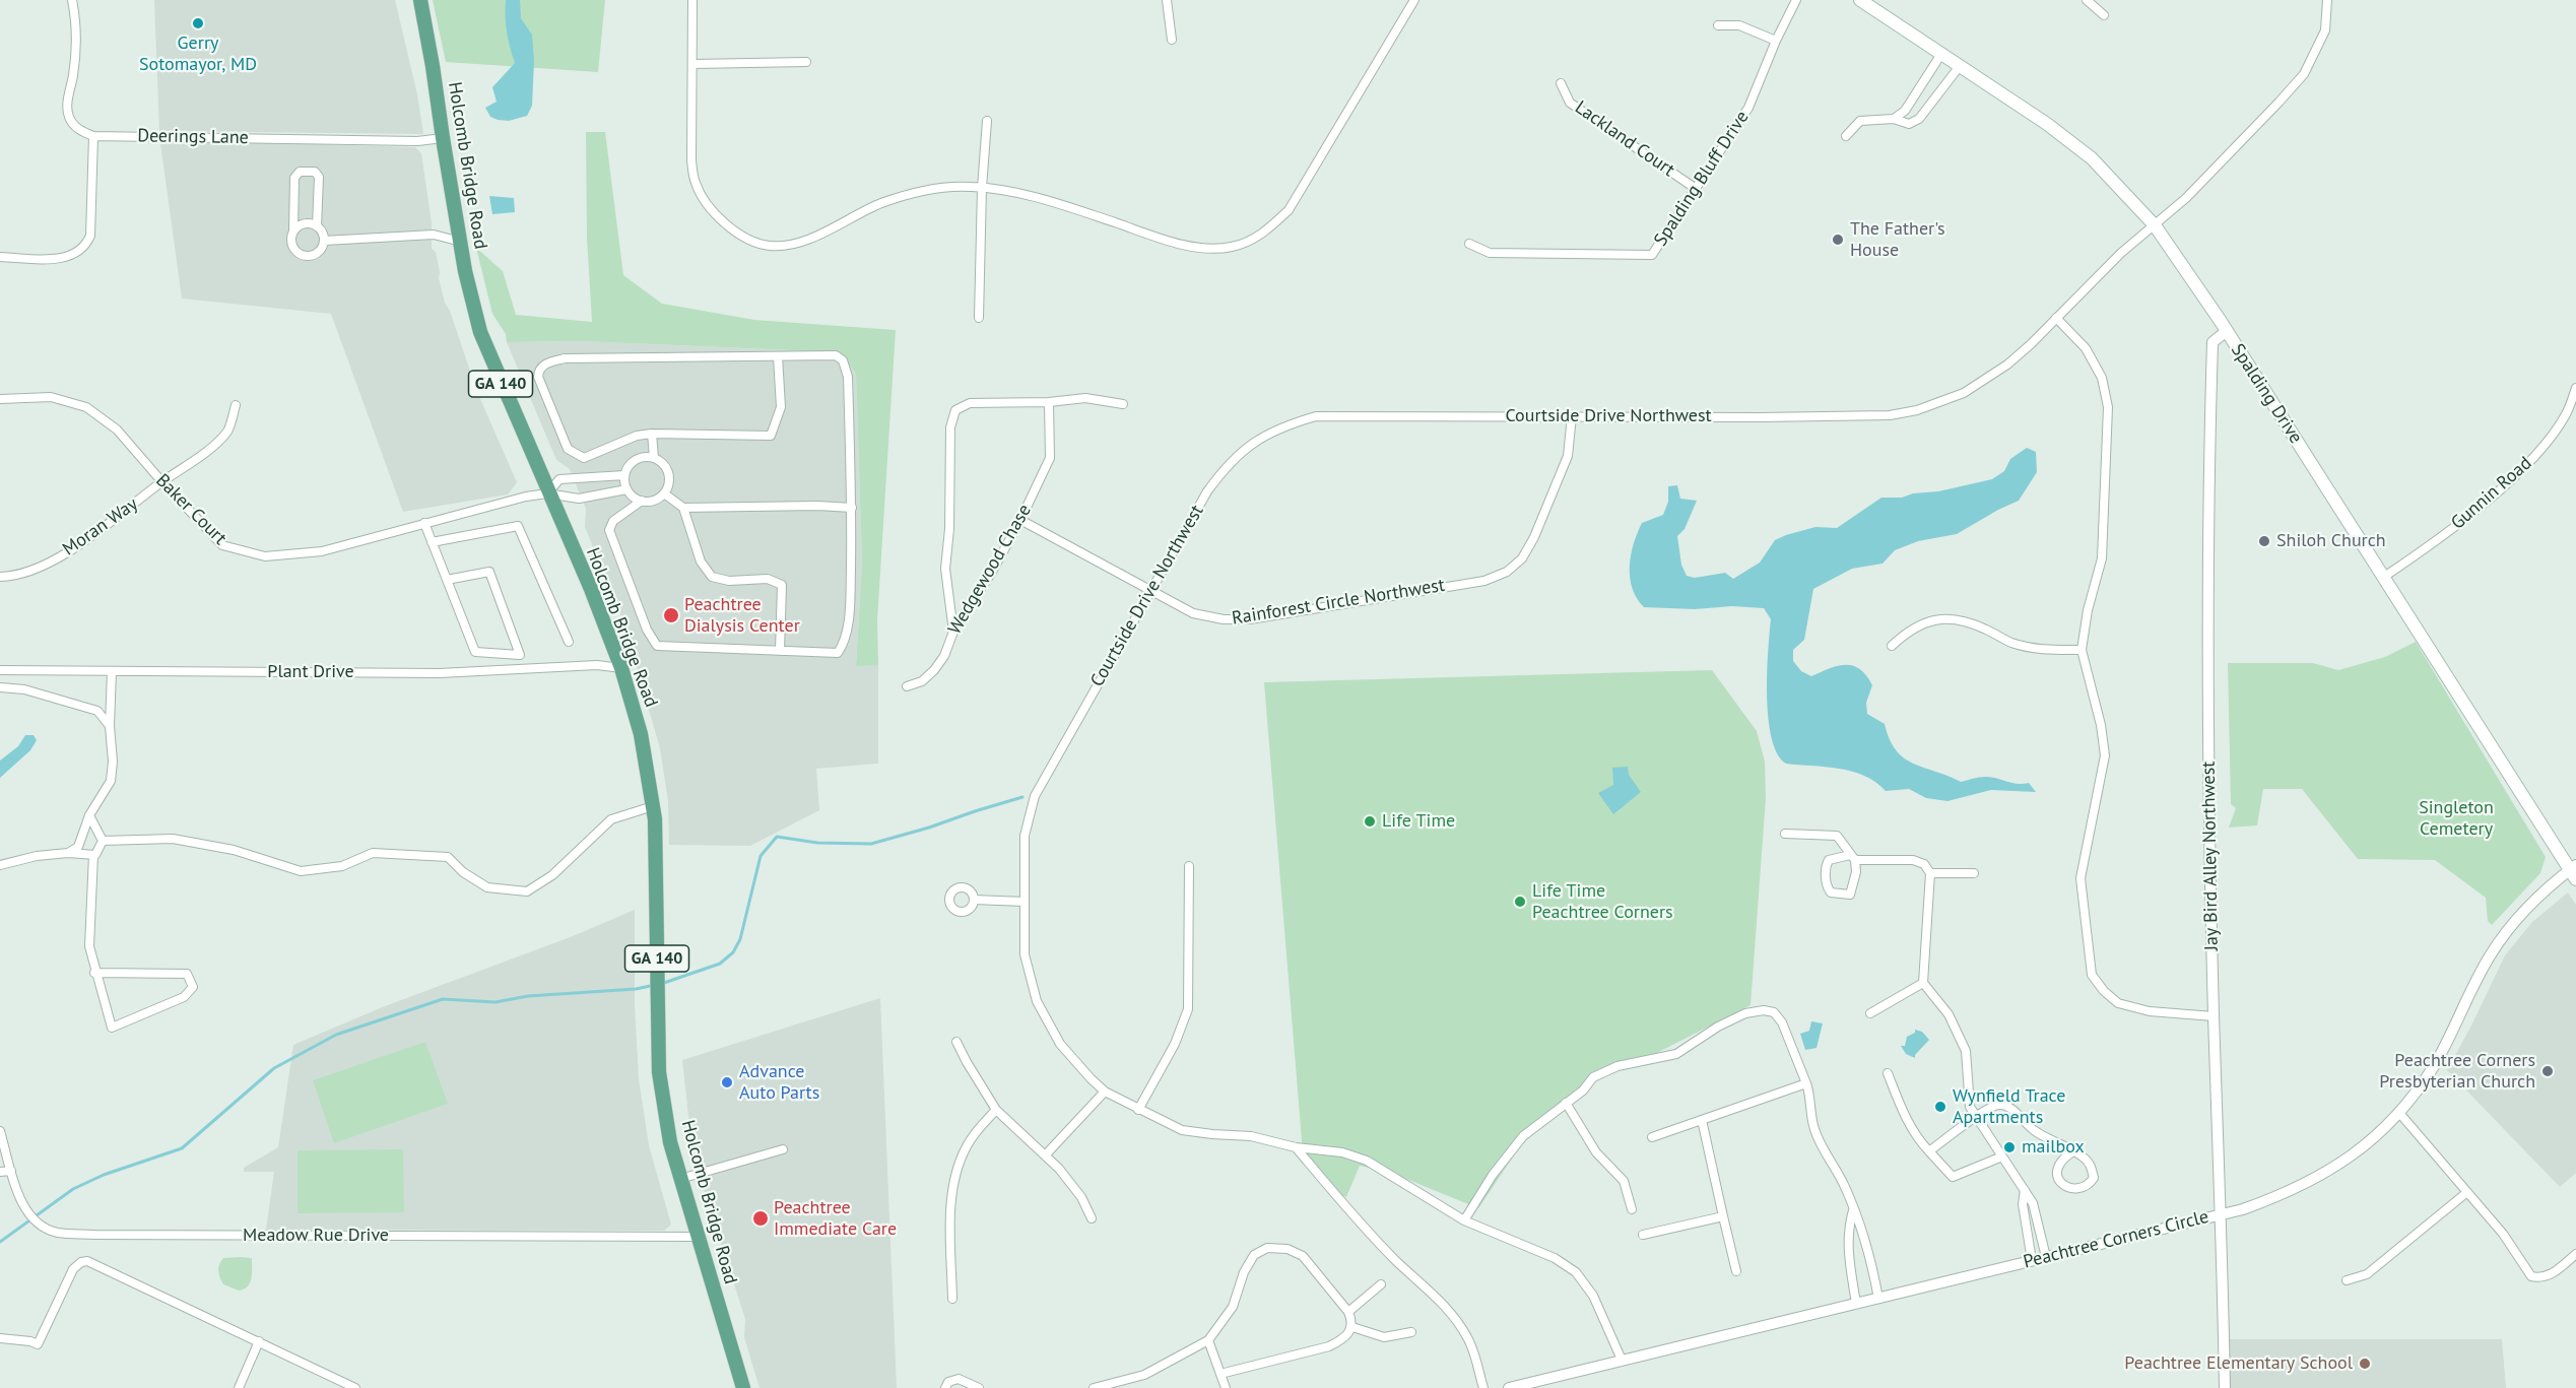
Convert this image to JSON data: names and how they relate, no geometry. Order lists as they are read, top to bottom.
{
  "streets": {
    "main road": ["Holcomb Bridge Road", "GA 140", "Spalding Drive"],
    "street": [
      "Deerings Lane",
      "Lackland Court",
      "Spalding Bluff Drive",
      "Courtside Drive Northwest",
      "Gunnin Road",
      "Baker Court",
      "Moran Way",
      "Wedgewood Chase",
      "Rainforest Circle Northwest",
      "Plant Drive",
      "Jay Bird Alley Northwest",
      "Meadow Rue Drive",
      "Peachtree Corners Circle"
    ]
  },
  "crossings": [
    ["Deerings Lane", "Holcomb Bridge Road"],
    ["Lackland Court", "Spalding Bluff Drive"],
    ["Holcomb Bridge Road", "Baker Court"],
    ["Holcomb Bridge Road", "Plant Drive"],
    ["Holcomb Bridge Road", "Meadow Rue Drive"],
    ["Spalding Drive", "Courtside Drive Northwest"],
    ["Spalding Drive", "Gunnin Road"],
    ["Spalding Drive", "Jay Bird Alley Northwest"],
    ["Spalding Drive", "Peachtree Corners Circle"],
    ["Courtside Drive Northwest", "Rainforest Circle Northwest"],
    ["Courtside Drive Northwest", "Peachtree Corners Circle"],
    ["Baker Court", "Moran Way"],
    ["Wedgewood Chase", "Rainforest Circle Northwest"],
    ["Jay Bird Alley Northwest", "Peachtree Corners Circle"]
  ],
  "parks": ["Singleton Cemetery"],
  "places": [
    "Gerry Sotomayor, MD",
    "The Father's House",
    "Shiloh Church",
    "Peachtree Dialysis Center",
    "Life Time",
    "Life Time Peachtree Corners",
    "Peachtree Corners Presbyterian Church",
    "Advance Auto Parts",
    "Wynfield Trace Apartments",
    "mailbox",
    "Peachtree Immediate Care",
    "Peachtree Elementary School"
  ]
}
